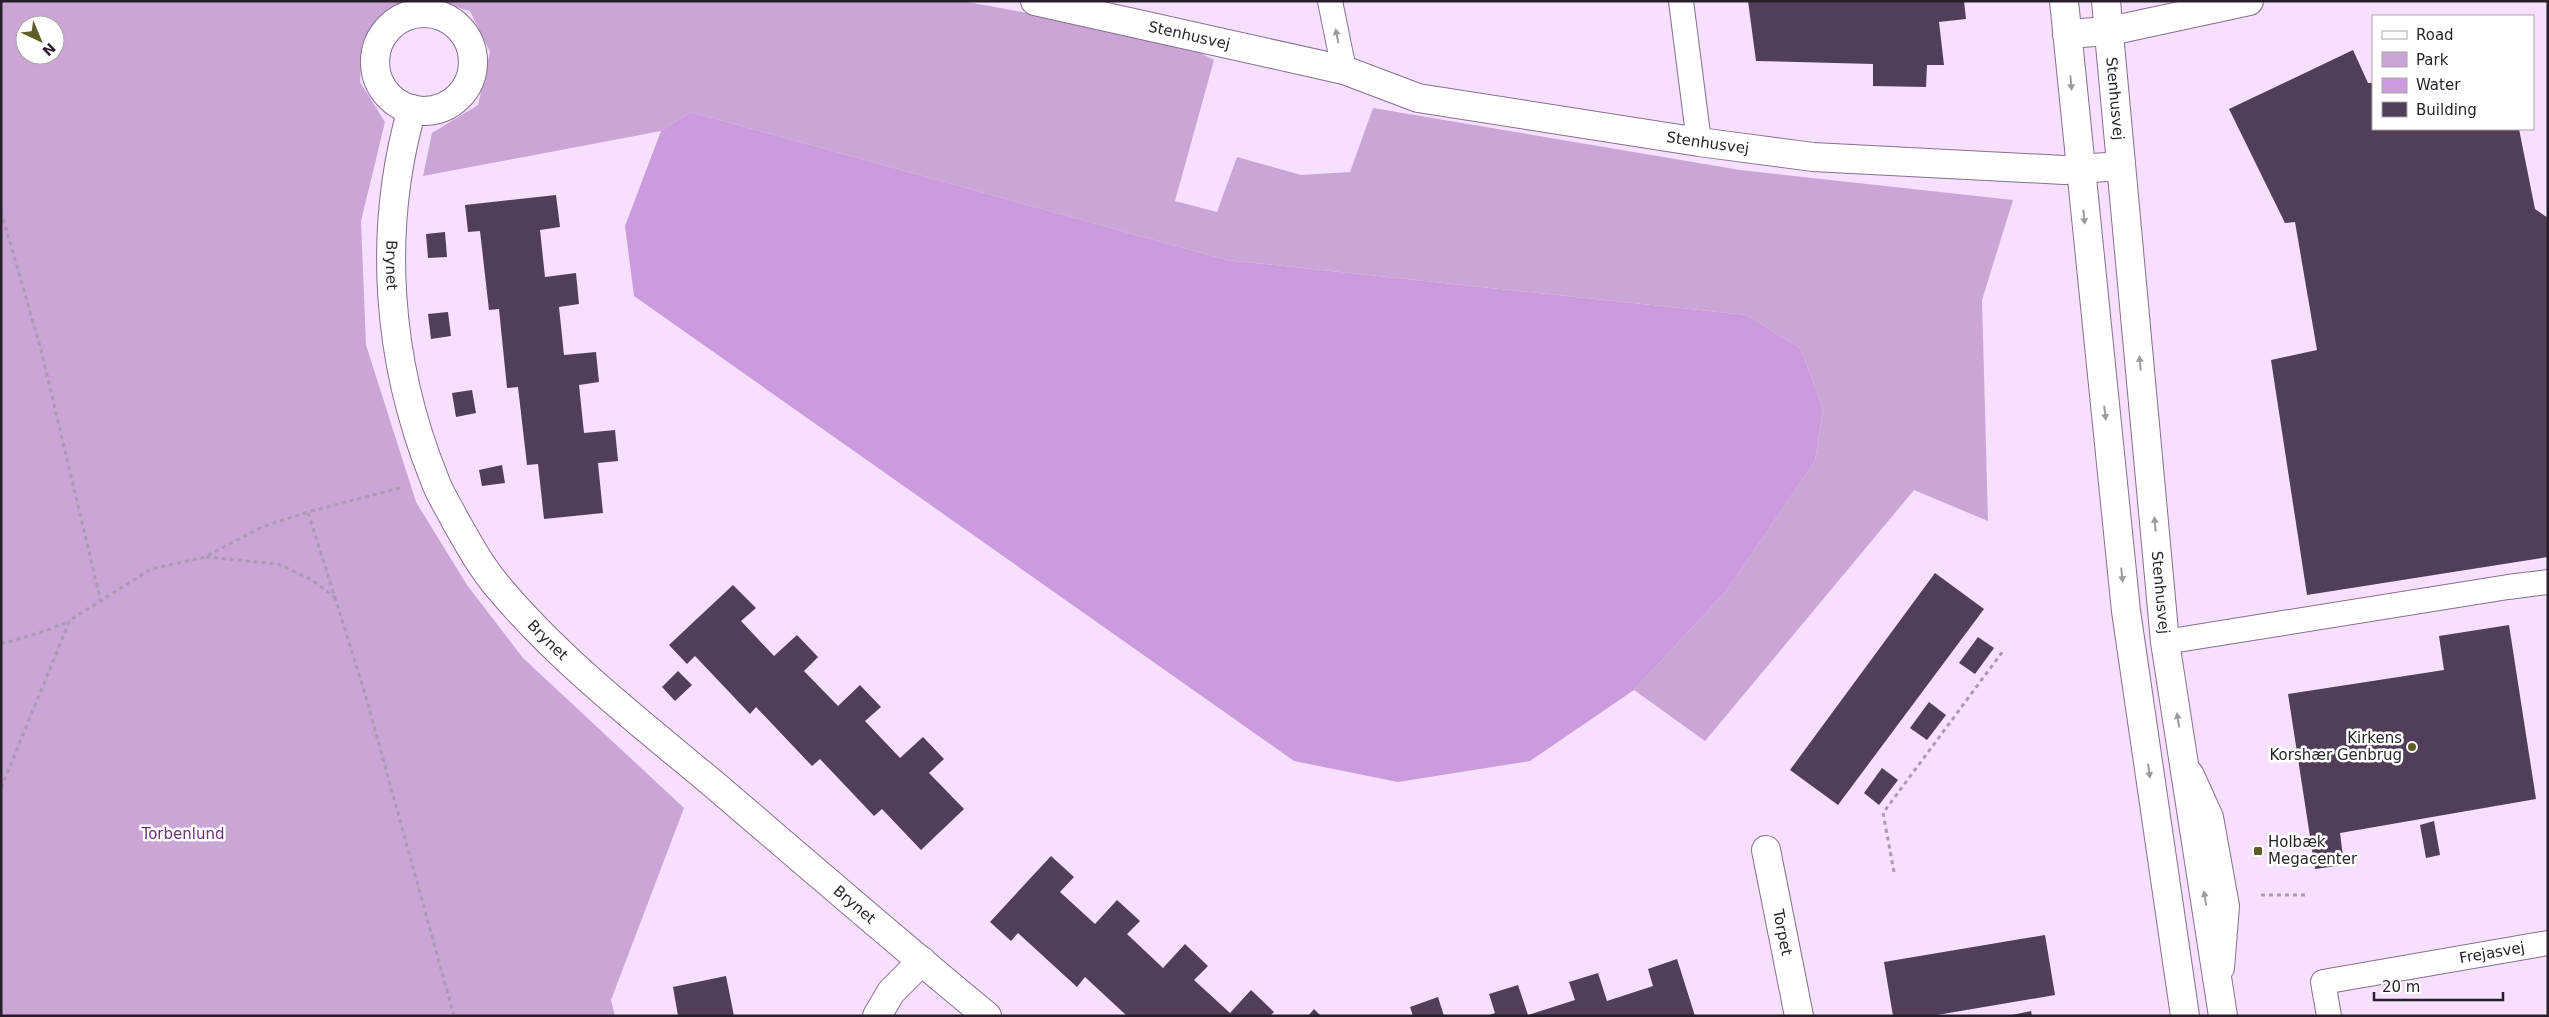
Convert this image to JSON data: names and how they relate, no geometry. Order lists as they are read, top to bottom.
{
  "streets": {
    "street": ["Stenhusvej", "Brynet", "Torpet"],
    "lane": ["Frejasvej"]
  },
  "parks": ["Torbenlund"],
  "places": {
    "other": ["Kirkens Korshær Genbrug"],
    "transit": ["Holbæk Megacenter"]
  },
  "legend": [
    "Road",
    "Park",
    "Water",
    "Building"
  ],
  "scale_bar": "20 m",
  "north": "bottom right"
}
